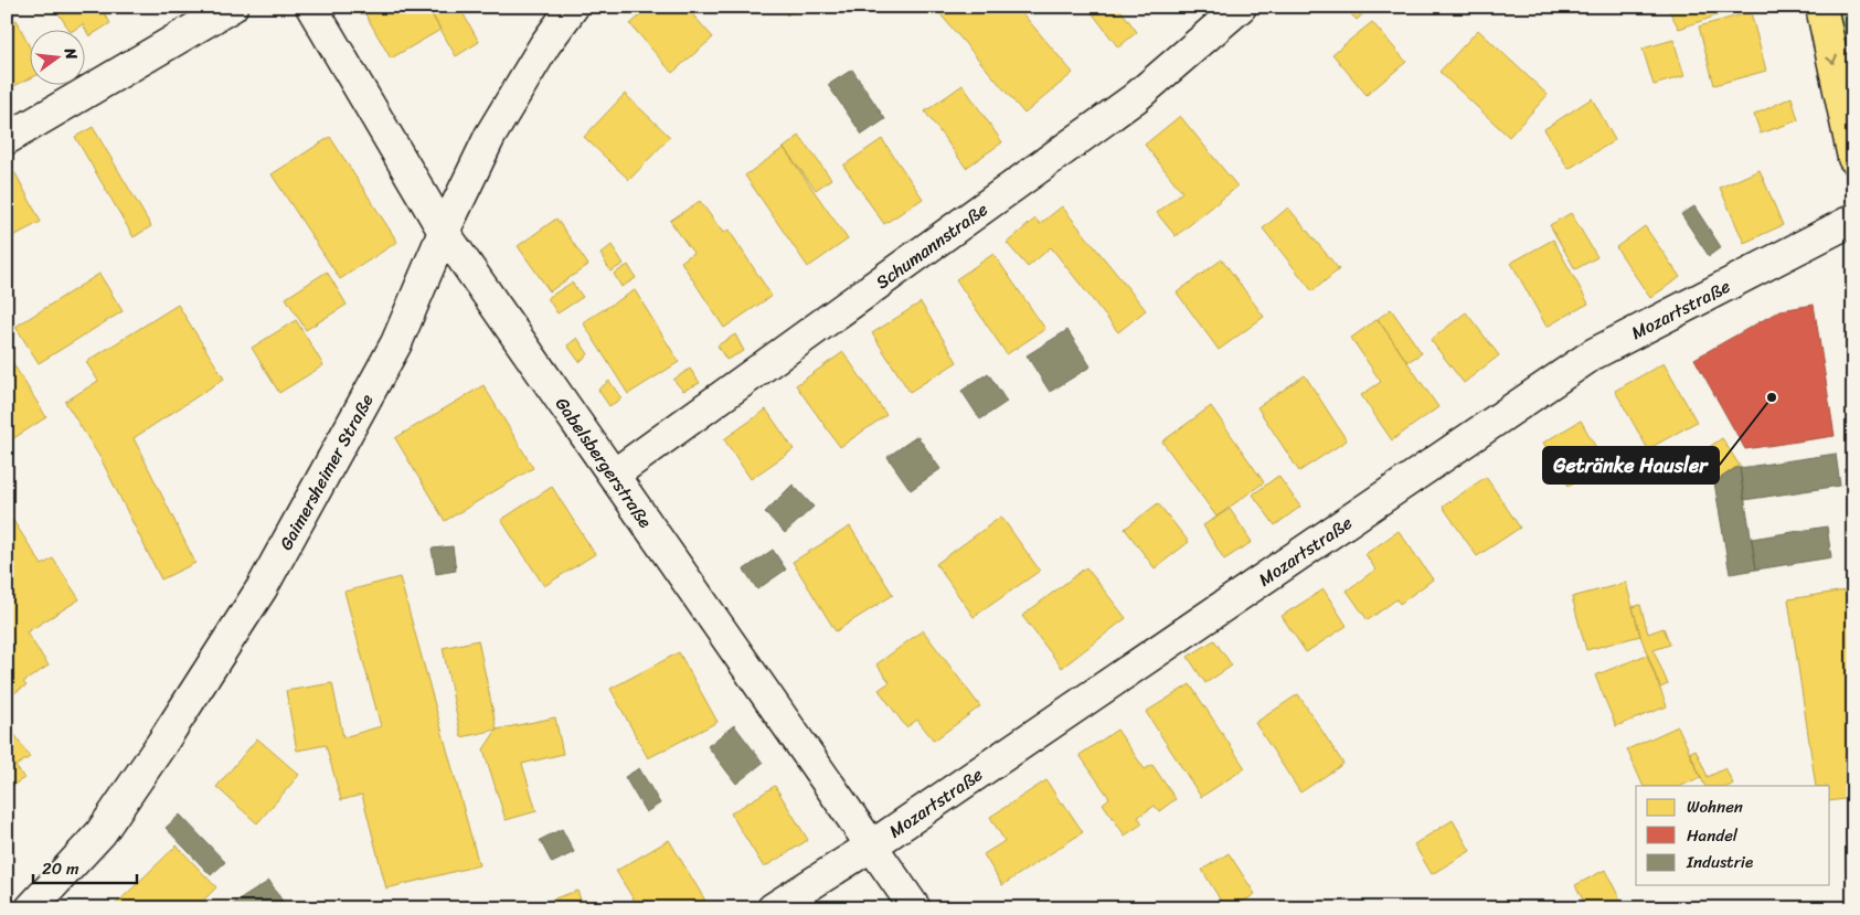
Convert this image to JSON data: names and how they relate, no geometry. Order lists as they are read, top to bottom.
{
  "streets": {
    "street": [
      "Schumannstraße",
      "Mozartstraße",
      "Gabelsbergerstraße",
      "Gaimersheimer Straße"
    ]
  },
  "crossings": [
    ["Schumannstraße", "Gabelsbergerstraße"],
    ["Mozartstraße", "Gabelsbergerstraße"],
    ["Gabelsbergerstraße", "Gaimersheimer Straße"]
  ],
  "places": ["Getränke Hausler"],
  "legend": ["Wohnen", "Handel", "Industrie"],
  "scale_bar": "20 m",
  "north": "right"
}
